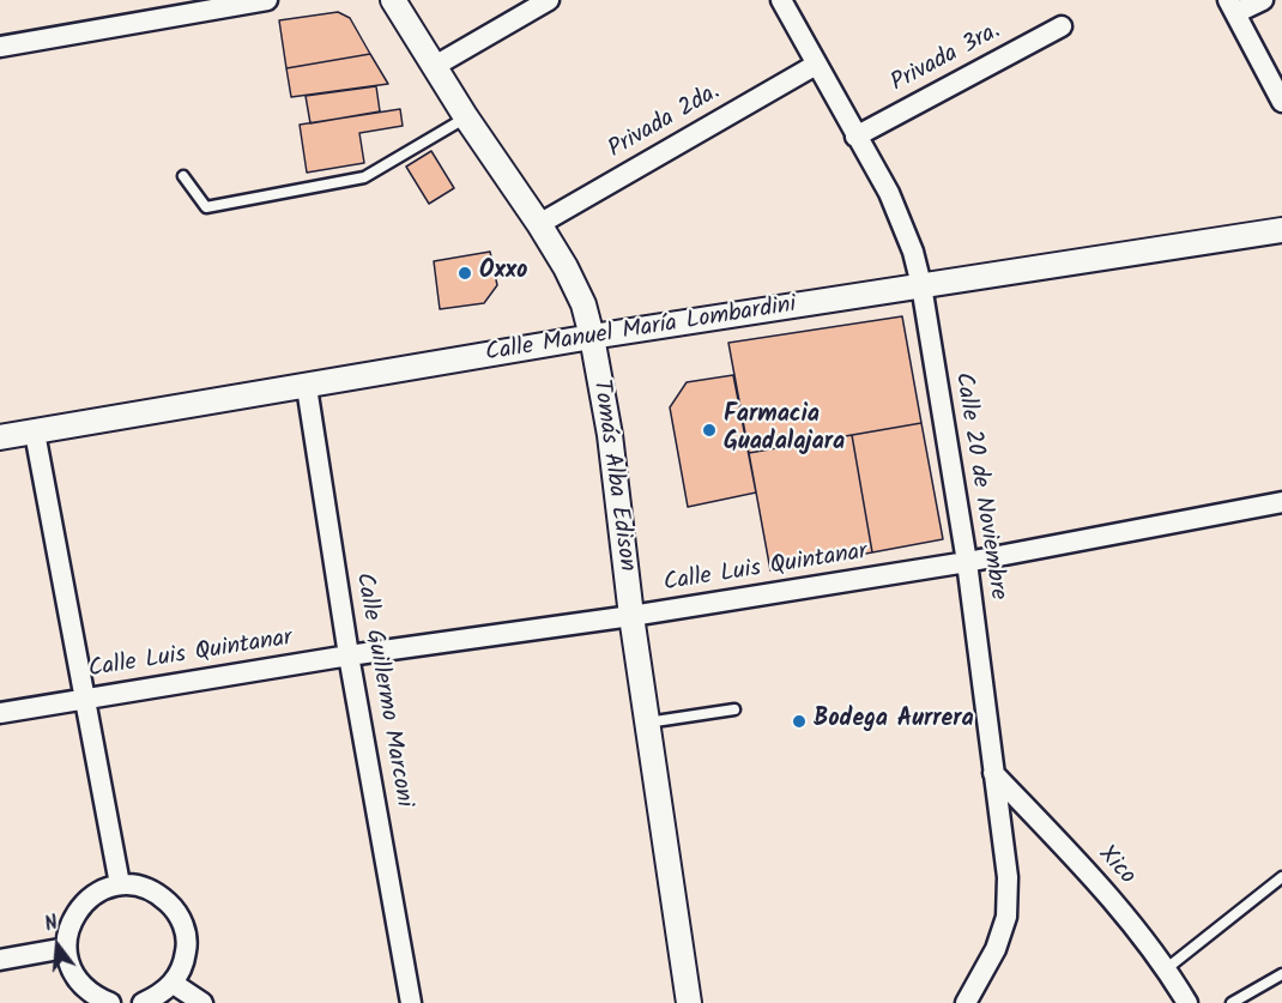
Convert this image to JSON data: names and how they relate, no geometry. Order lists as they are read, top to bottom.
{
  "streets": {
    "street": [
      "Privada 3ra.",
      "Privada 2da.",
      "Calle Manuel María Lombardini",
      "Tomás Alba Edison",
      "Calle 20 de Noviembre",
      "Calle Luis Quintanar",
      "Calle Guillermo Marconi",
      "Xico"
    ]
  },
  "crossings": [
    ["Privada 3ra.", "Calle 20 de Noviembre"],
    ["Privada 2da.", "Tomás Alba Edison"],
    ["Privada 2da.", "Calle 20 de Noviembre"],
    ["Calle Manuel María Lombardini", "Tomás Alba Edison"],
    ["Calle Manuel María Lombardini", "Calle 20 de Noviembre"],
    ["Calle Manuel María Lombardini", "Calle Guillermo Marconi"],
    ["Tomás Alba Edison", "Calle Luis Quintanar"],
    ["Calle 20 de Noviembre", "Calle Luis Quintanar"],
    ["Calle 20 de Noviembre", "Xico"],
    ["Calle Luis Quintanar", "Calle Guillermo Marconi"]
  ],
  "places": ["Oxxo", "Farmacia Guadalajara", "Bodega Aurrera"],
  "north": "top"
}
